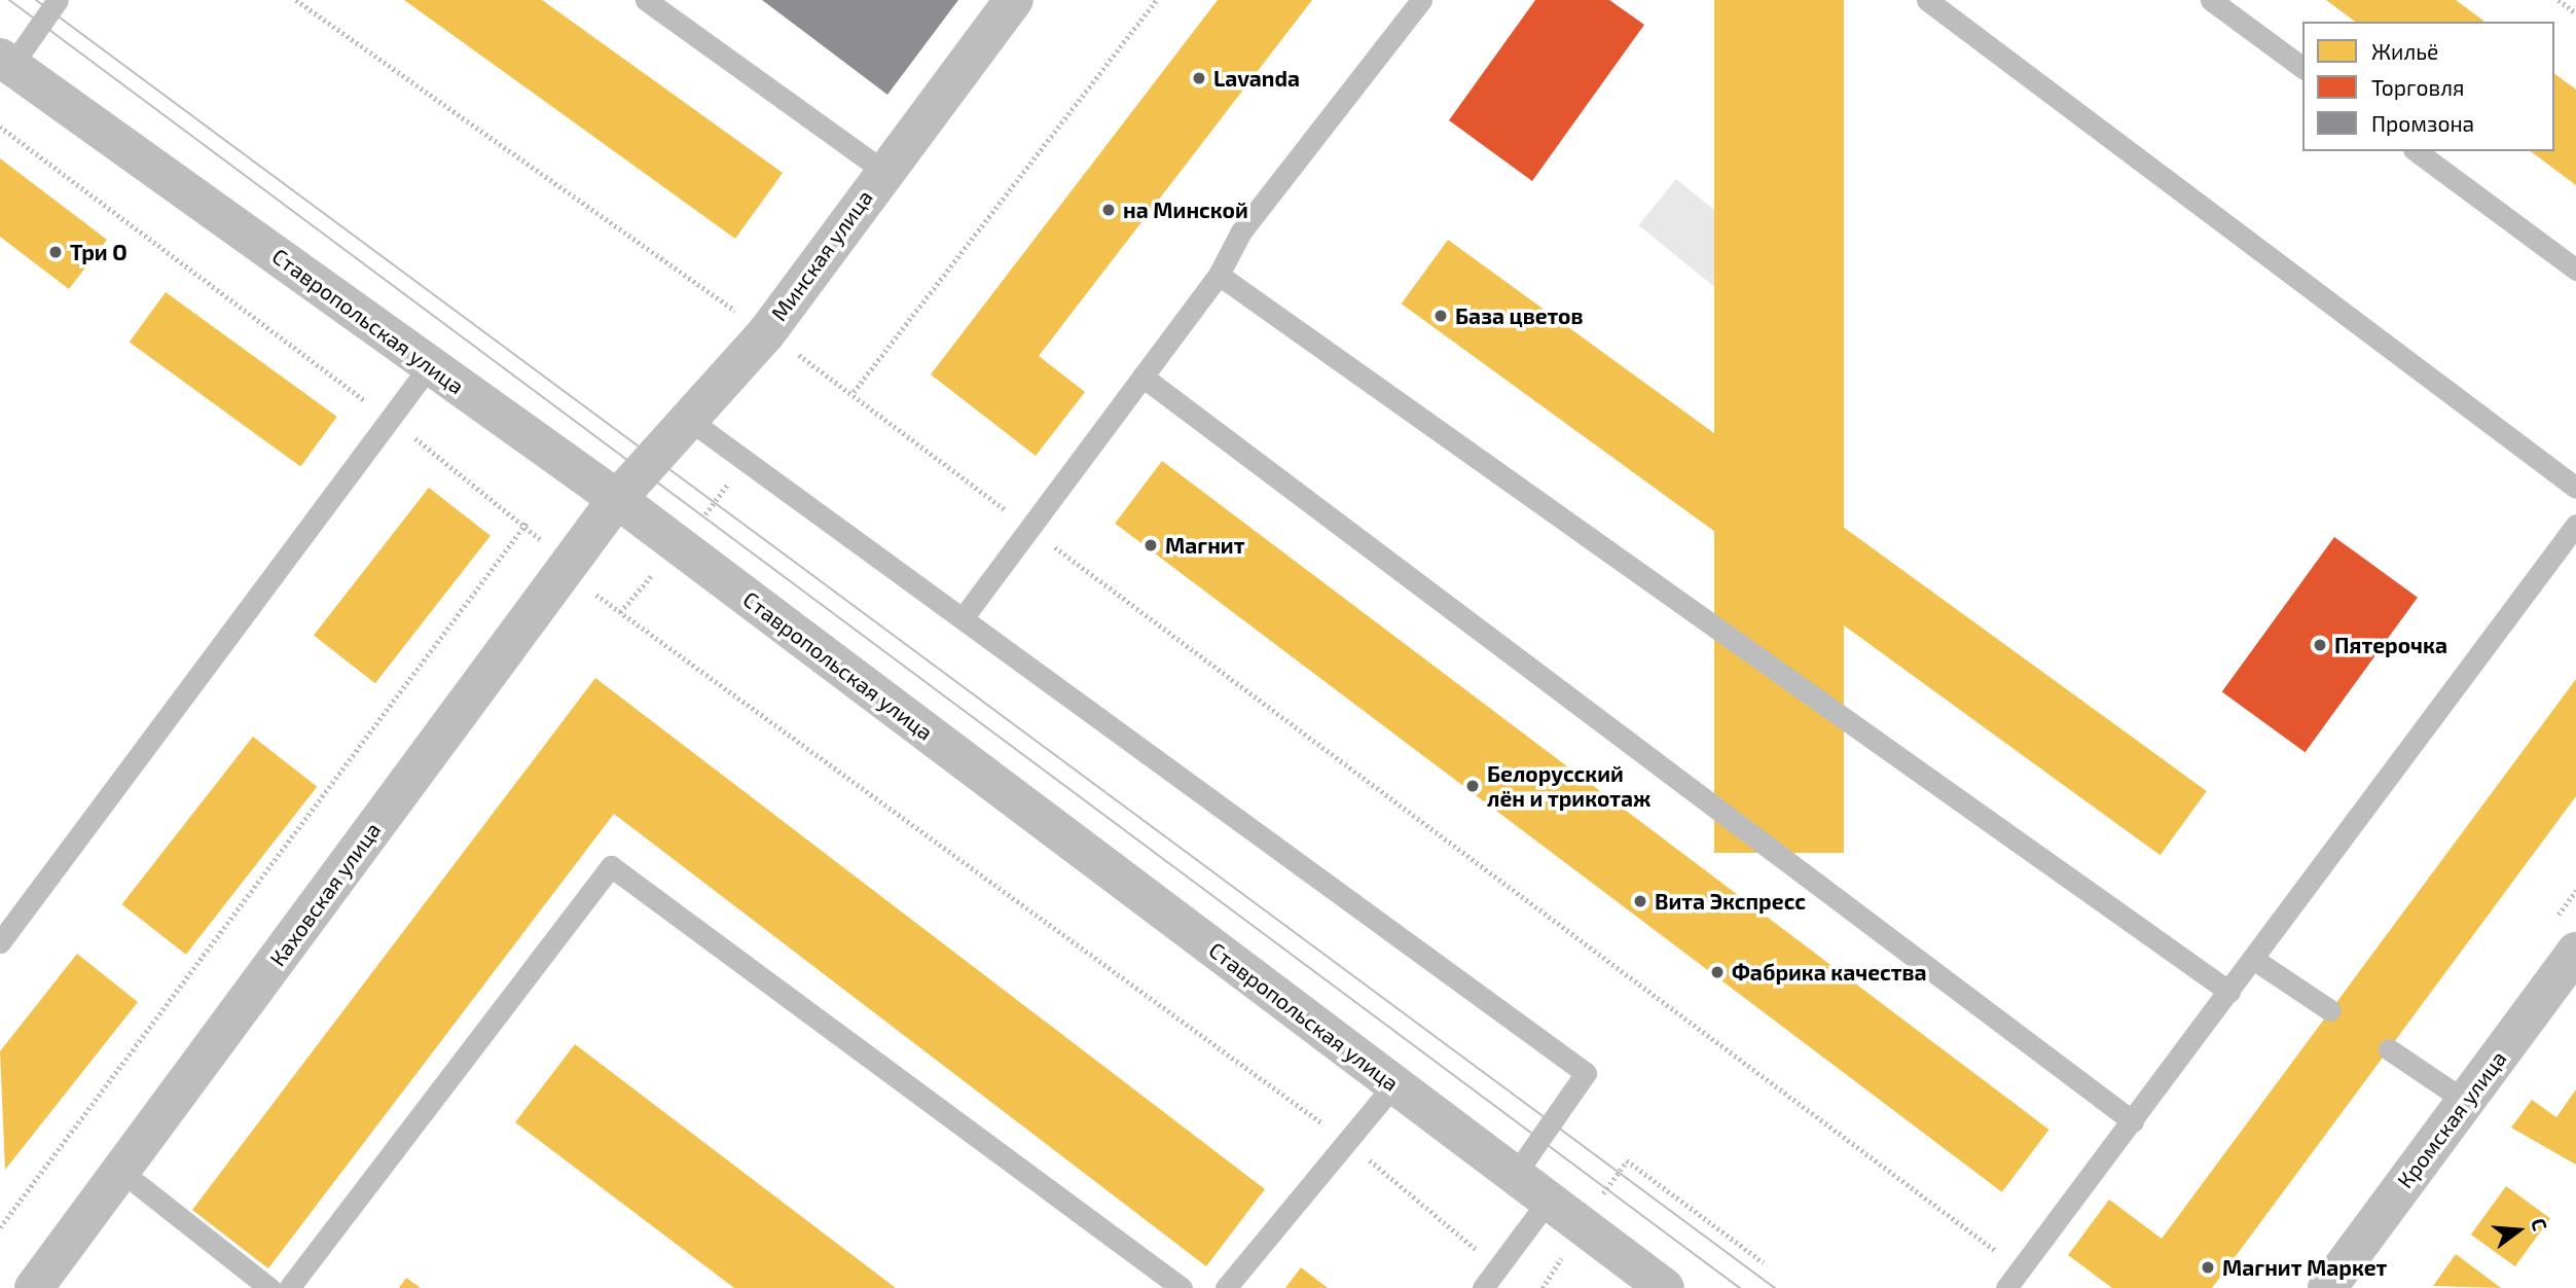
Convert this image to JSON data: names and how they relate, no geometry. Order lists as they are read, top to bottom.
{
  "streets": {
    "street": [
      "Минская улица",
      "Ставропольская улица",
      "Каховская улица",
      "Кромская улица"
    ]
  },
  "crossings": [
    ["Минская улица", "Ставропольская улица"],
    ["Минская улица", "Каховская улица"],
    ["Ставропольская улица", "Каховская улица"]
  ],
  "places": [
    "Lavanda",
    "на Минской",
    "Три О",
    "База цветов",
    "Магнит",
    "Пятерочка",
    "Белорусский лён и трикотаж",
    "Вита Экспресс",
    "Фабрика качества",
    "Магнит Маркет"
  ],
  "legend": ["Жильё", "Торговля", "Промзона"],
  "north": "right"
}
